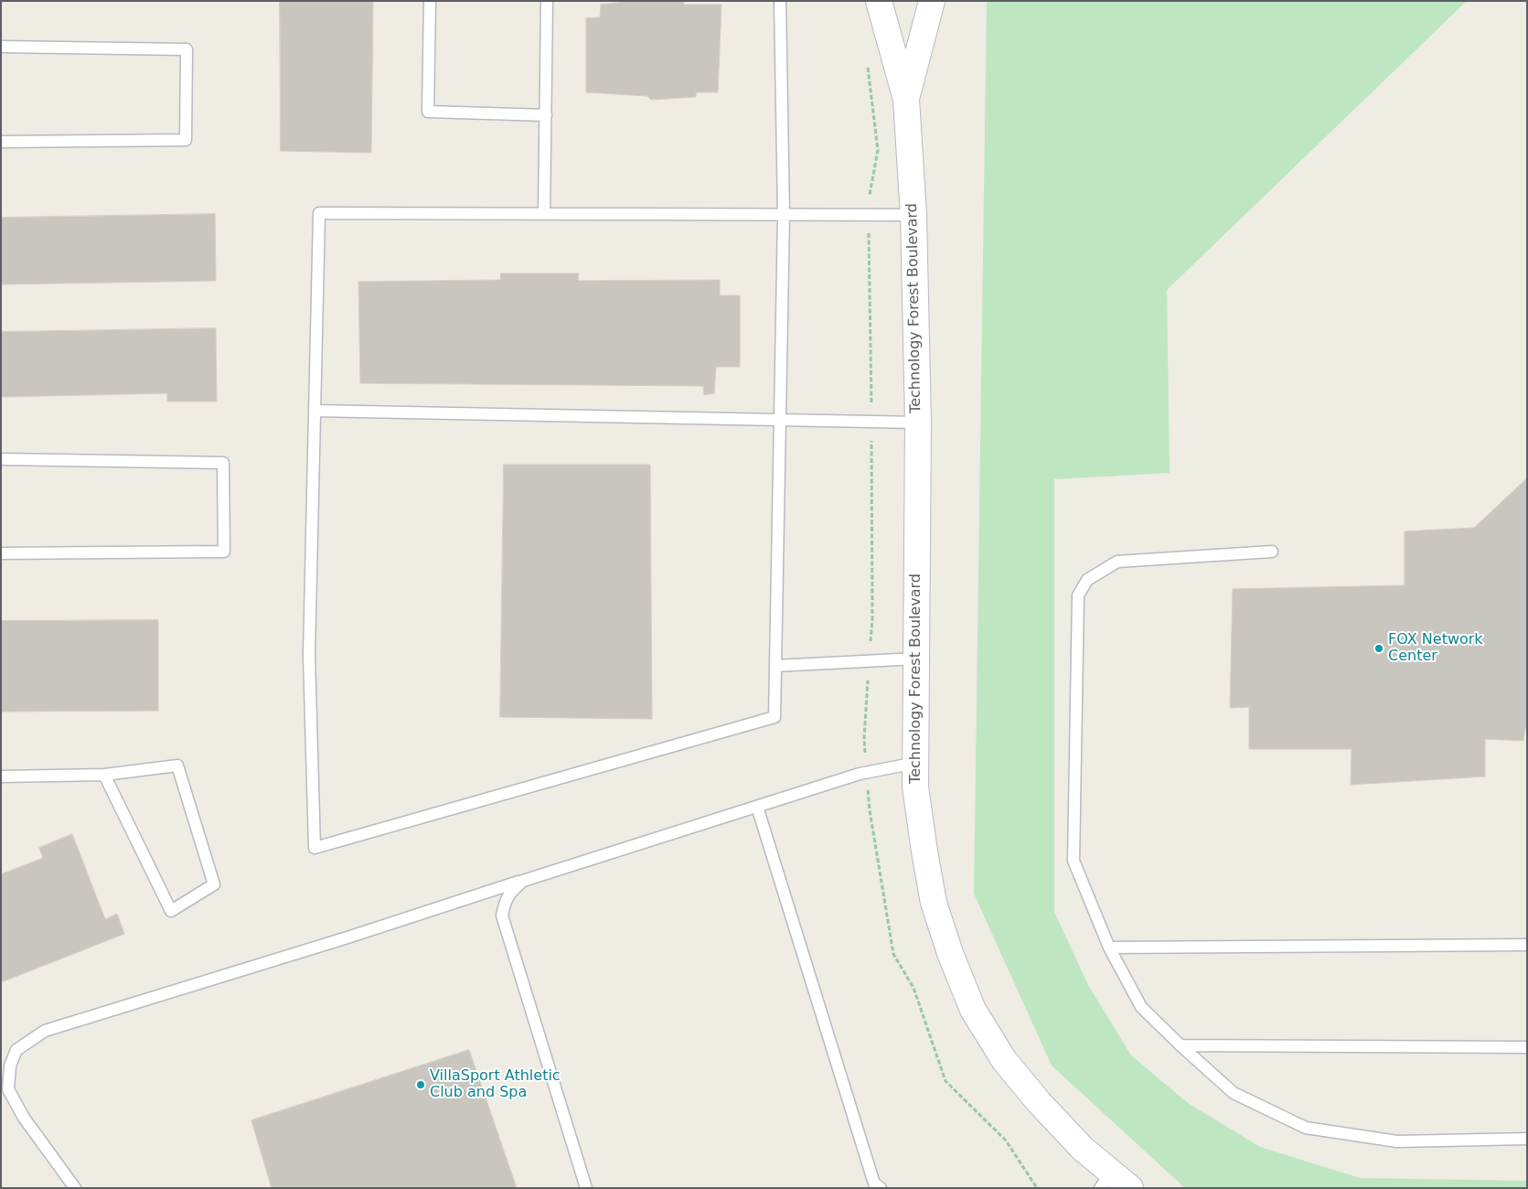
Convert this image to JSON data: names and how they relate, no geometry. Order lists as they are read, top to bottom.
{
  "streets": {
    "street": ["Technology Forest Boulevard"]
  },
  "places": ["FOX Network Center", "VillaSport Athletic Club and Spa"]
}
